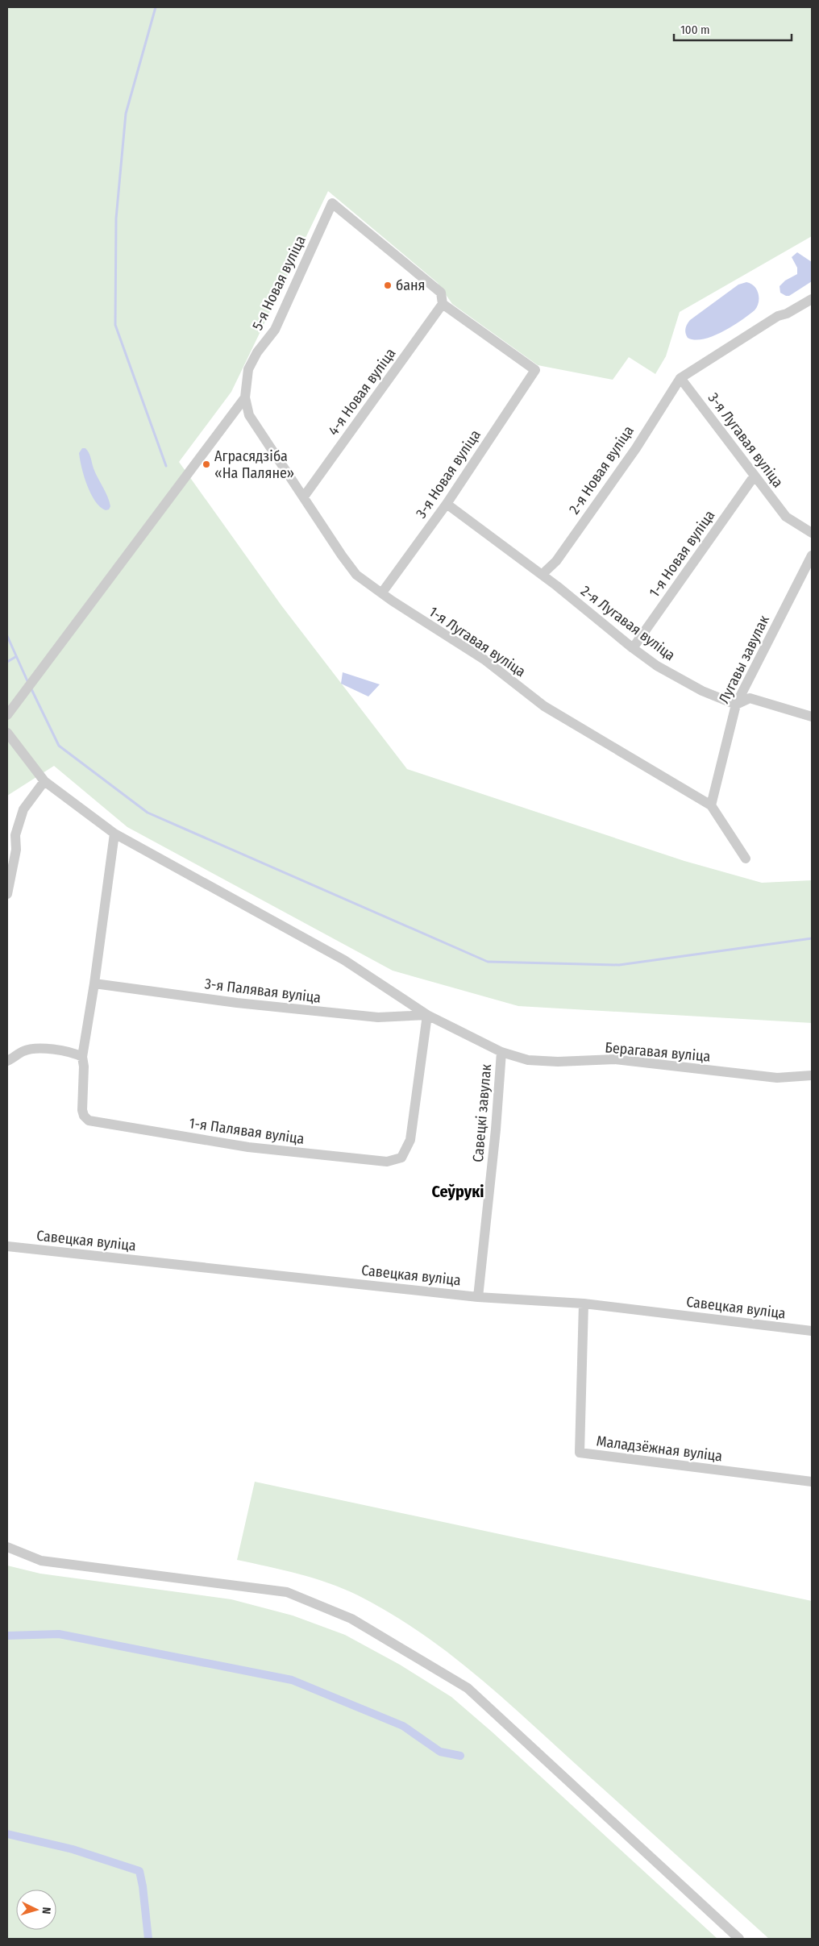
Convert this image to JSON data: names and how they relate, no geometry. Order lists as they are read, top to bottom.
{
  "streets": {
    "street": [
      "5-я Новая вуліца",
      "4-я Новая вуліца",
      "3-я Лугавая вуліца",
      "2-я Новая вуліца",
      "3-я Новая вуліца",
      "1-я Новая вуліца",
      "2-я Лугавая вуліца",
      "1-я Лугавая вуліца",
      "Лугавы завулак",
      "3-я Палявая вуліца",
      "Берагавая вуліца",
      "Савецкі завулак",
      "1-я Палявая вуліца",
      "Савецкая вуліца",
      "Маладзёжная вуліца"
    ]
  },
  "crossings": [
    ["5-я Новая вуліца", "4-я Новая вуліца"],
    ["5-я Новая вуліца", "3-я Новая вуліца"],
    ["5-я Новая вуліца", "1-я Лугавая вуліца"],
    ["4-я Новая вуліца", "3-я Новая вуліца"],
    ["4-я Новая вуліца", "1-я Лугавая вуліца"],
    ["3-я Лугавая вуліца", "2-я Новая вуліца"],
    ["3-я Лугавая вуліца", "1-я Новая вуліца"],
    ["2-я Новая вуліца", "2-я Лугавая вуліца"],
    ["3-я Новая вуліца", "2-я Лугавая вуліца"],
    ["3-я Новая вуліца", "1-я Лугавая вуліца"],
    ["1-я Новая вуліца", "2-я Лугавая вуліца"],
    ["2-я Лугавая вуліца", "Лугавы завулак"],
    ["1-я Лугавая вуліца", "Лугавы завулак"],
    ["3-я Палявая вуліца", "Берагавая вуліца"],
    ["3-я Палявая вуліца", "1-я Палявая вуліца"],
    ["Берагавая вуліца", "Савецкі завулак"],
    ["Берагавая вуліца", "1-я Палявая вуліца"],
    ["Савецкі завулак", "Савецкая вуліца"],
    ["Савецкая вуліца", "Маладзёжная вуліца"]
  ],
  "districts": ["Сеўрукі"],
  "places": ["баня", "Аграсядзіба «На Паляне»"],
  "scale_bar": "100 m",
  "north": "right"
}
